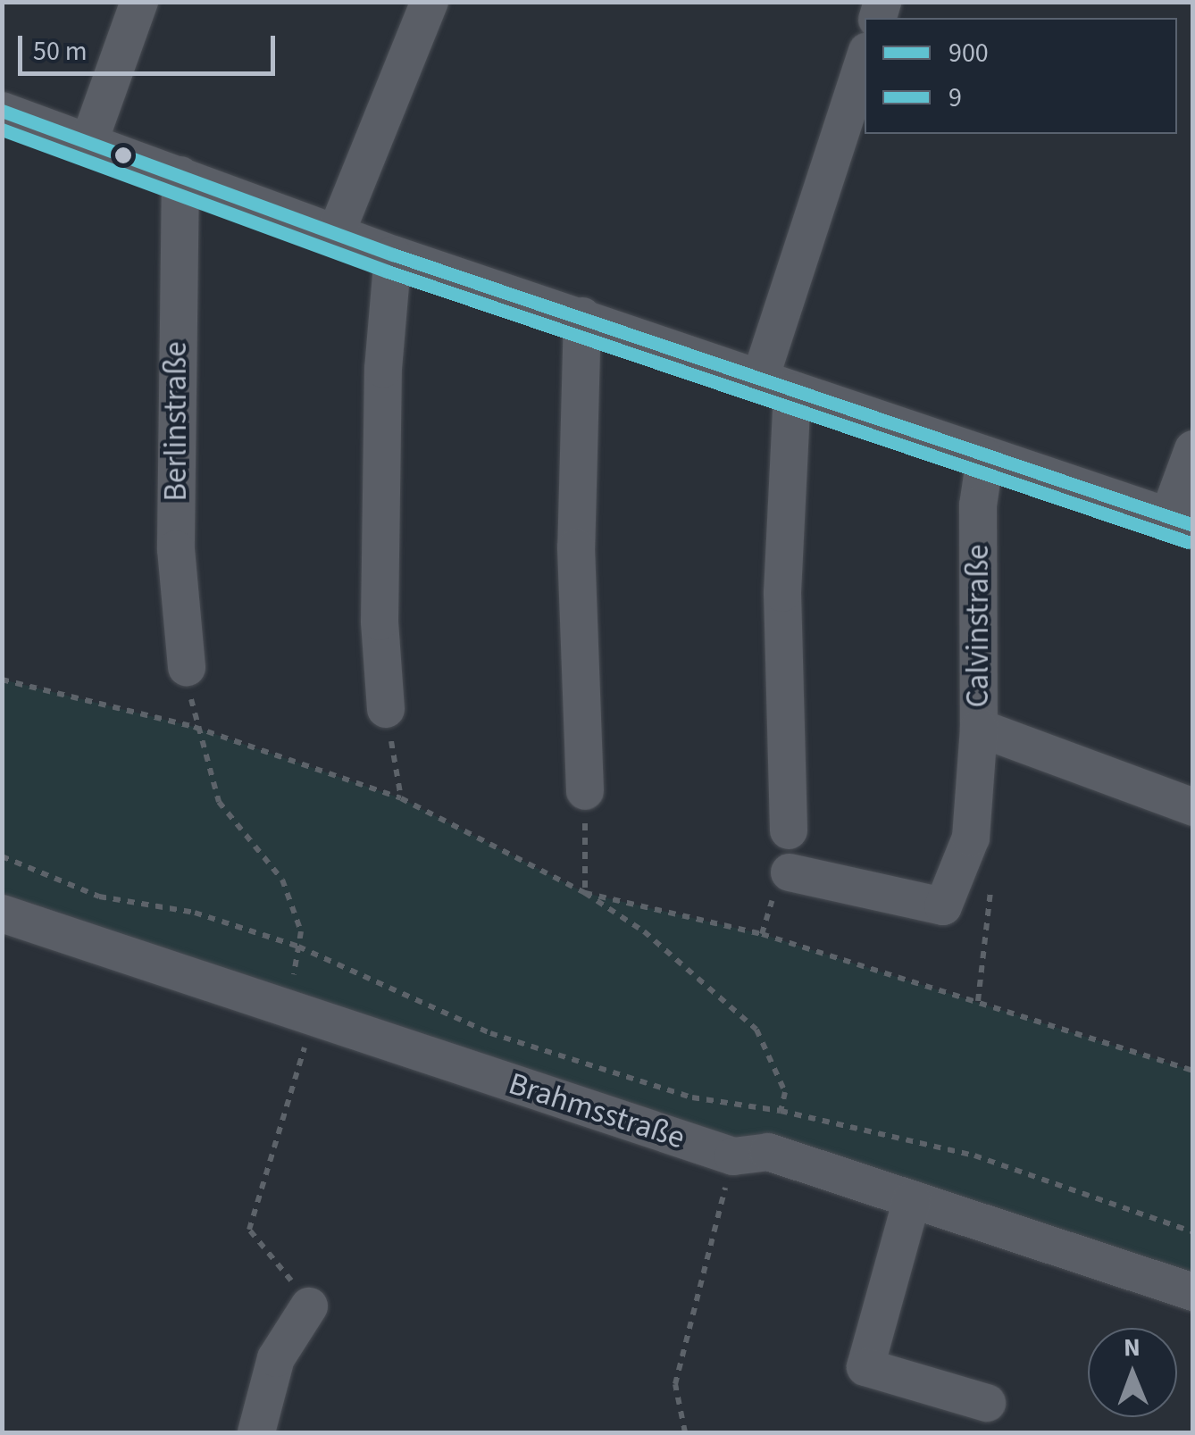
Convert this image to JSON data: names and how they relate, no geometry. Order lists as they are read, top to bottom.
{
  "streets": {
    "street": ["Berlinstraße", "Calvinstraße", "Brahmsstraße"]
  },
  "lines": ["transit line 900", "transit line 9"],
  "legend": ["900", "9"],
  "scale_bar": "50 m",
  "north": "top"
}
